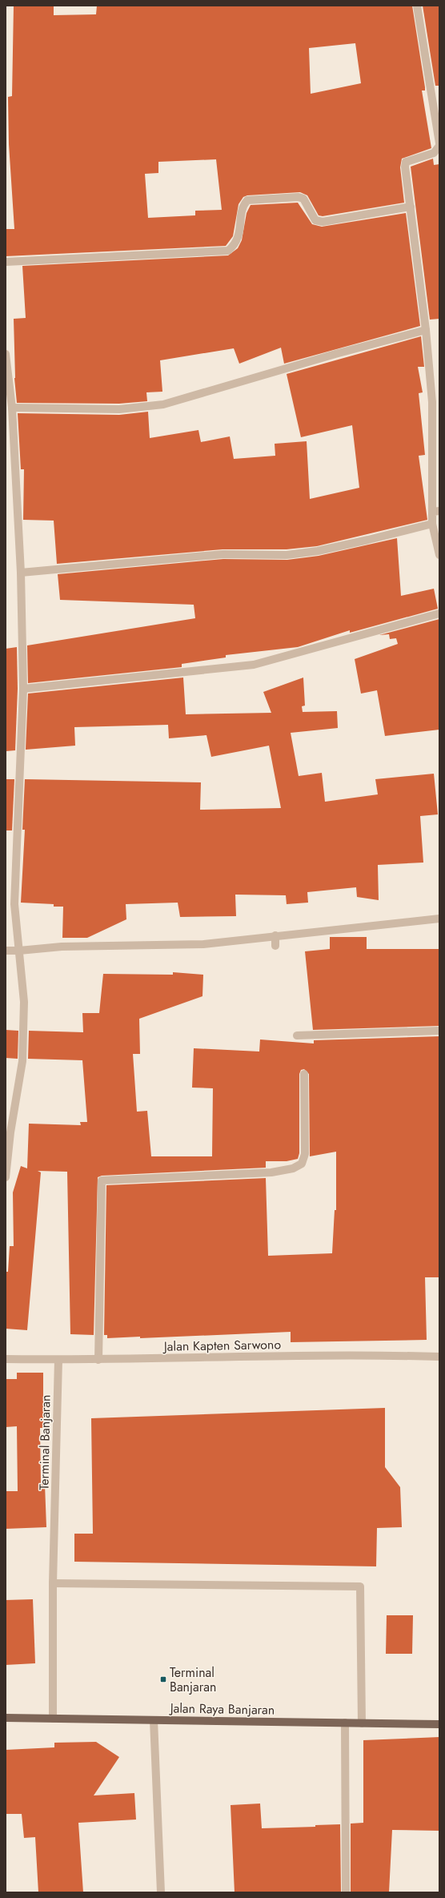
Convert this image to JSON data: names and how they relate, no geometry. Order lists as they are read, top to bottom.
{
  "streets": {
    "main road": ["Jalan Raya Banjaran"],
    "street": ["Jalan Kapten Sarwono", "Terminal Banjaran"]
  },
  "crossings": [
    ["Jalan Kapten Sarwono", "Terminal Banjaran"],
    ["Terminal Banjaran", "Jalan Raya Banjaran"]
  ],
  "places": {
    "transit": ["Terminal Banjaran"]
  }
}
